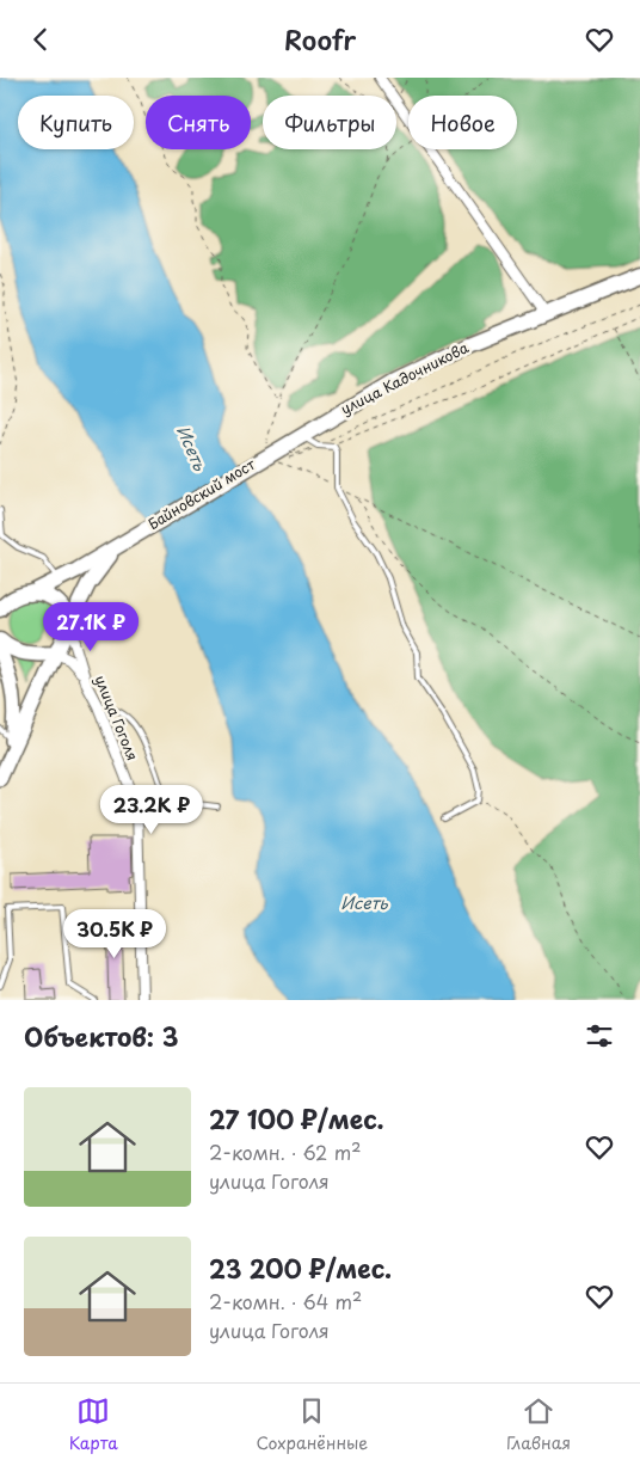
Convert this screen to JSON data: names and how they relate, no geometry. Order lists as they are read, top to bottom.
{
  "streets": {
    "main road": ["улица Кадочникова", "Байновский мост"],
    "street": ["улица Гоголя"]
  },
  "crossings": [
    ["улица Кадочникова", "Байновский мост"]
  ],
  "water": ["Исеть"],
  "page": {
    "header": "Roofr",
    "chip": [
      "Купить",
      "Снять",
      "Фильтры",
      "Новое"
    ],
    "price": ["27.1K ₽", "23.2K ₽", "30.5K ₽"],
    "heading": "Объектов: 3",
    "list": [
      {
        "name": "27 100 ₽/мес.",
        "note": "2-комн. · 62 m² · улица Гоголя"
      },
      {
        "name": "23 200 ₽/мес.",
        "note": "2-комн. · 64 m² · улица Гоголя"
      }
    ],
    "tabs": ["Карта", "Сохранённые", "Главная"]
  }
}
